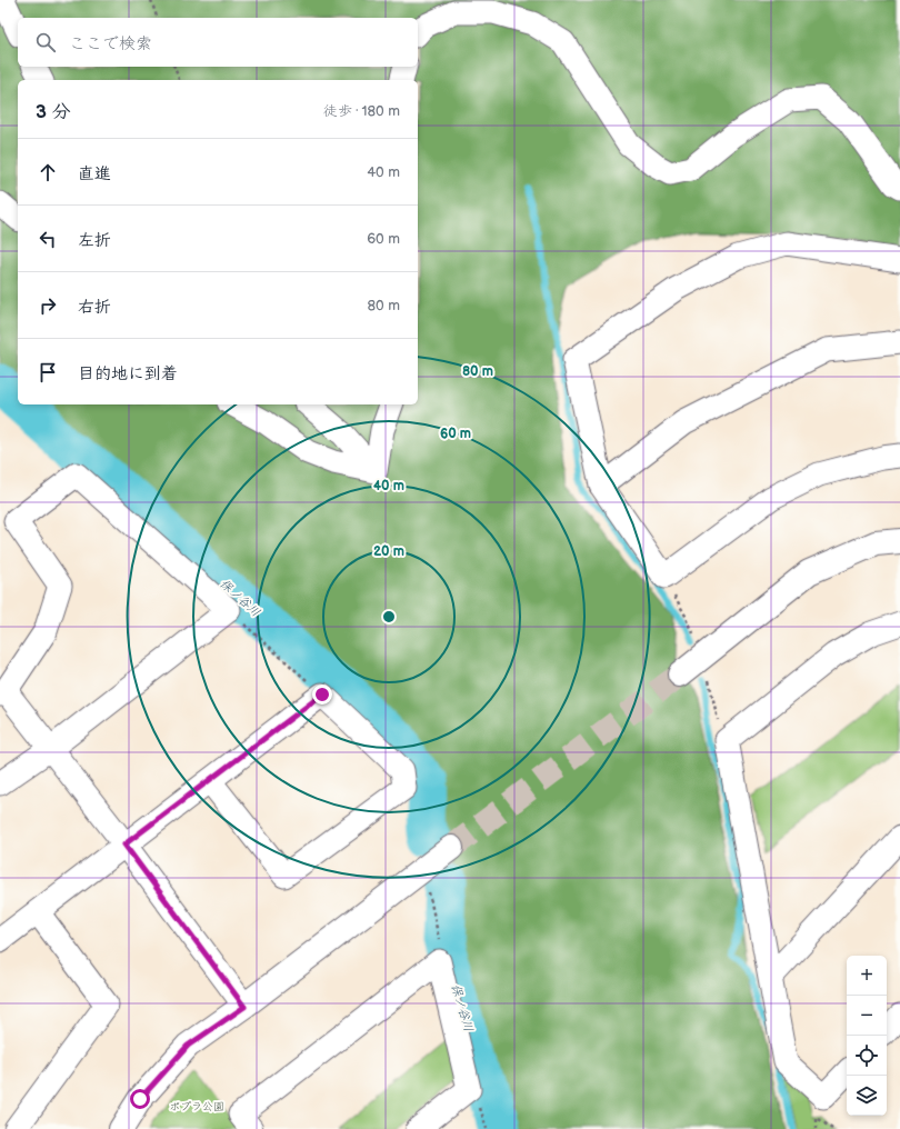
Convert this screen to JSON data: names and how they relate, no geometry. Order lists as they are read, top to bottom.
{
  "water": ["保ノ谷川"],
  "parks": ["ポプラ公園"],
  "page": {
    "search": "ここで検索",
    "heading": ["3 分", "徒歩 · 180 m"],
    "list": [
      ["直進", "40 m"],
      ["左折", "60 m"],
      ["右折", "80 m"],
      "目的地に到着"
    ],
    "map_buttons": ["+", "−"]
  },
  "rings": [
    "80 m",
    "60 m",
    "40 m",
    "20 m"
  ]
}
